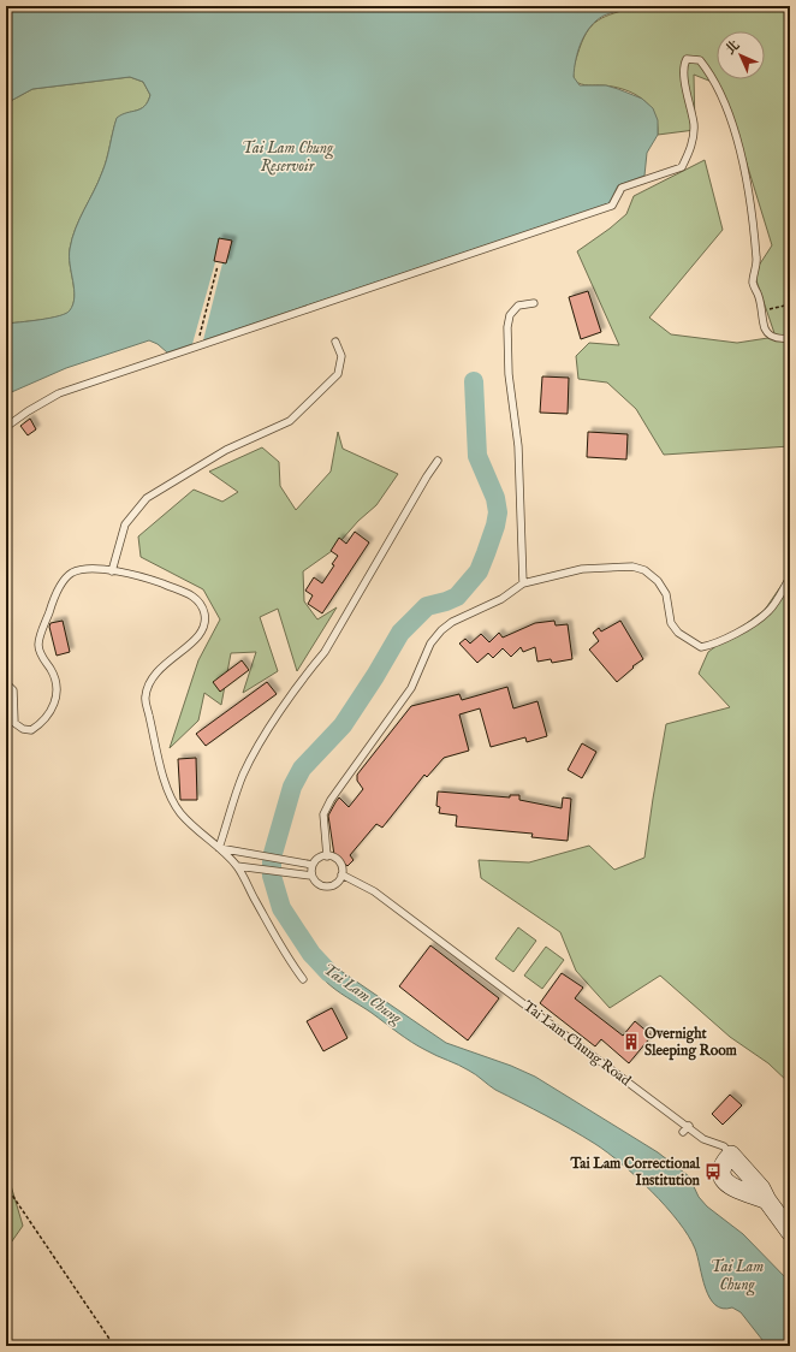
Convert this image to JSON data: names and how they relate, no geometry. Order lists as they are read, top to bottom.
{
  "streets": {
    "lane": ["Tai Lam Chung Road"]
  },
  "water": ["Tai Lam Chung Reservoir", "Tai Lam Chung"],
  "places": {
    "building": ["Overnight Sleeping Room"],
    "bus stop": ["Tai Lam Correctional Institution"]
  },
  "north": "top left"
}
